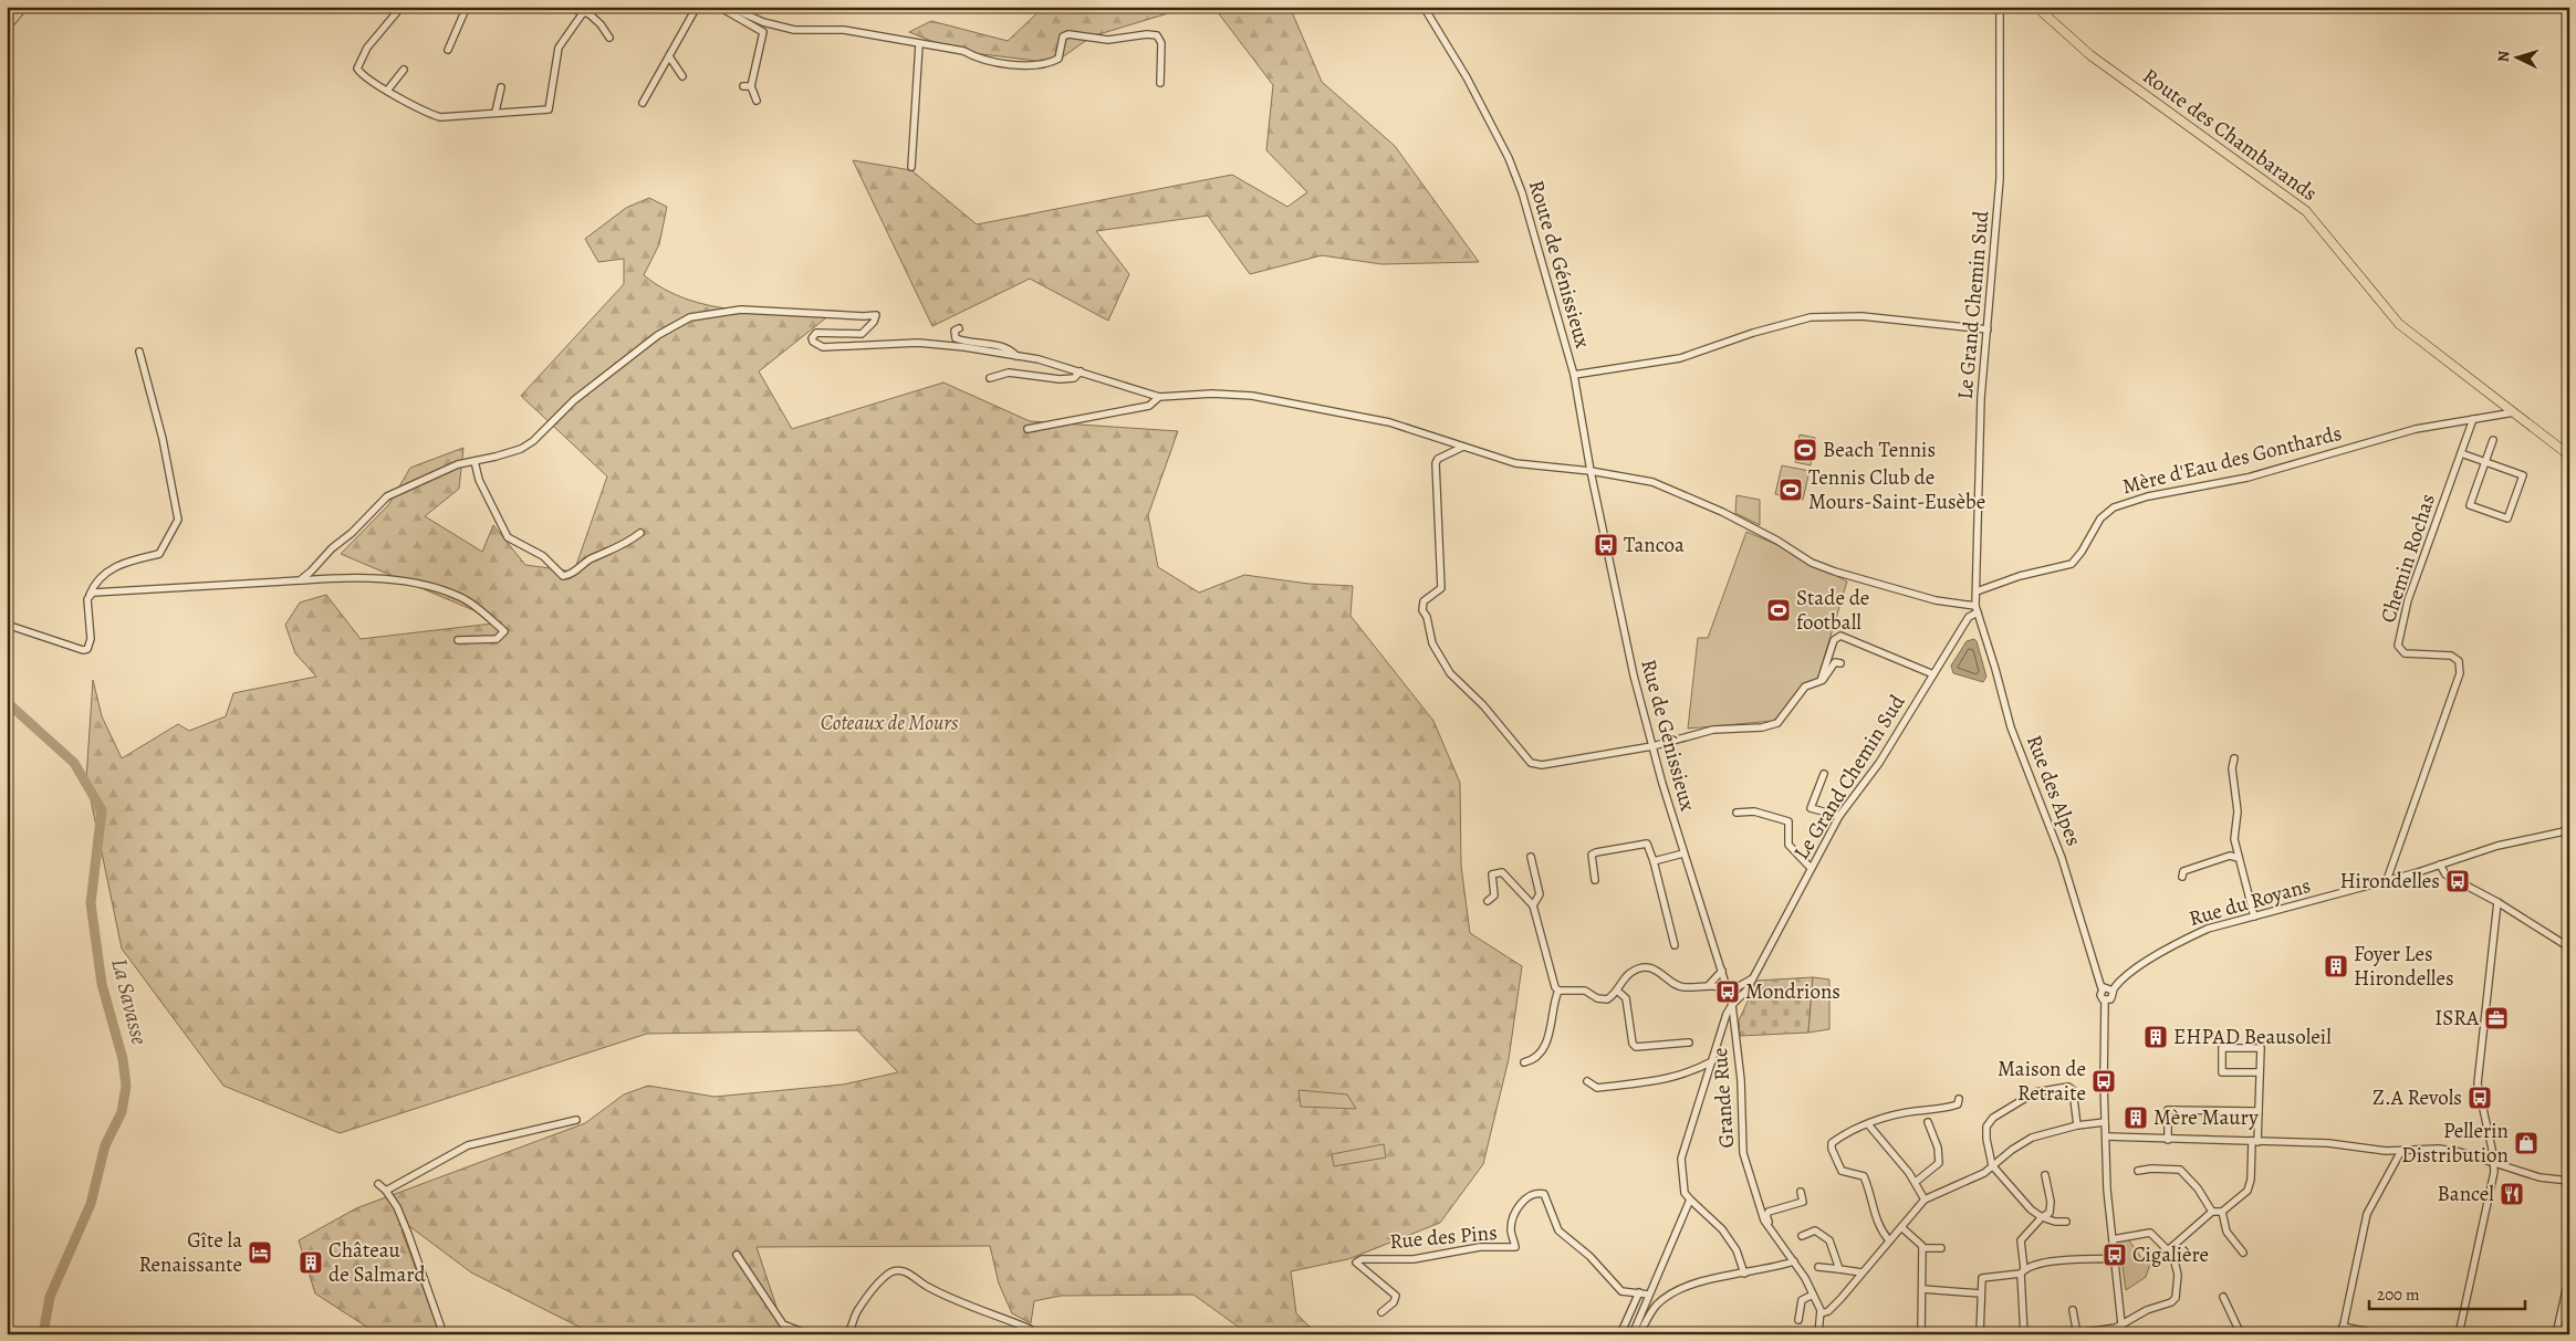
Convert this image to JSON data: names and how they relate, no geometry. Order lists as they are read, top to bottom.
{
  "streets": {
    "main road": ["Route des Chambarands"],
    "street": [
      "Route de Génissieux",
      "Le Grand Chemin Sud",
      "Mère d'Eau des Gonthards",
      "Chemin Rochas",
      "Rue de Génissieux",
      "Rue des Alpes",
      "Rue du Royans",
      "Grande Rue",
      "Rue des Pins"
    ]
  },
  "crossings": [
    ["Route des Chambarands", "Mère d'Eau des Gonthards"],
    ["Route de Génissieux", "Rue de Génissieux"],
    ["Le Grand Chemin Sud", "Mère d'Eau des Gonthards"],
    ["Le Grand Chemin Sud", "Rue de Génissieux"],
    ["Le Grand Chemin Sud", "Rue des Alpes"],
    ["Le Grand Chemin Sud", "Grande Rue"],
    ["Mère d'Eau des Gonthards", "Chemin Rochas"],
    ["Chemin Rochas", "Rue du Royans"],
    ["Rue de Génissieux", "Grande Rue"],
    ["Rue des Alpes", "Rue du Royans"]
  ],
  "water": ["La Savasse"],
  "parks": ["Coteaux de Mours"],
  "places": {
    "sports": ["Beach Tennis", "Tennis Club de Mours-Saint-Eusèbe", "Stade de football"],
    "bus stop": [
      "Tancoa",
      "Hirondelles",
      "Mondrions",
      "Maison de Retraite",
      "Z.A Revols",
      "Cigalière"
    ],
    "building": [
      "Foyer Les Hirondelles",
      "EHPAD Beausoleil",
      "Mère Maury",
      "Château de Salmard"
    ],
    "office": ["ISRA"],
    "shop": ["Pellerin Distribution"],
    "restaurant": ["Bancel"],
    "hotel": ["Gîte la Renaissante"]
  },
  "scale_bar": "200 m",
  "north": "left"
}
